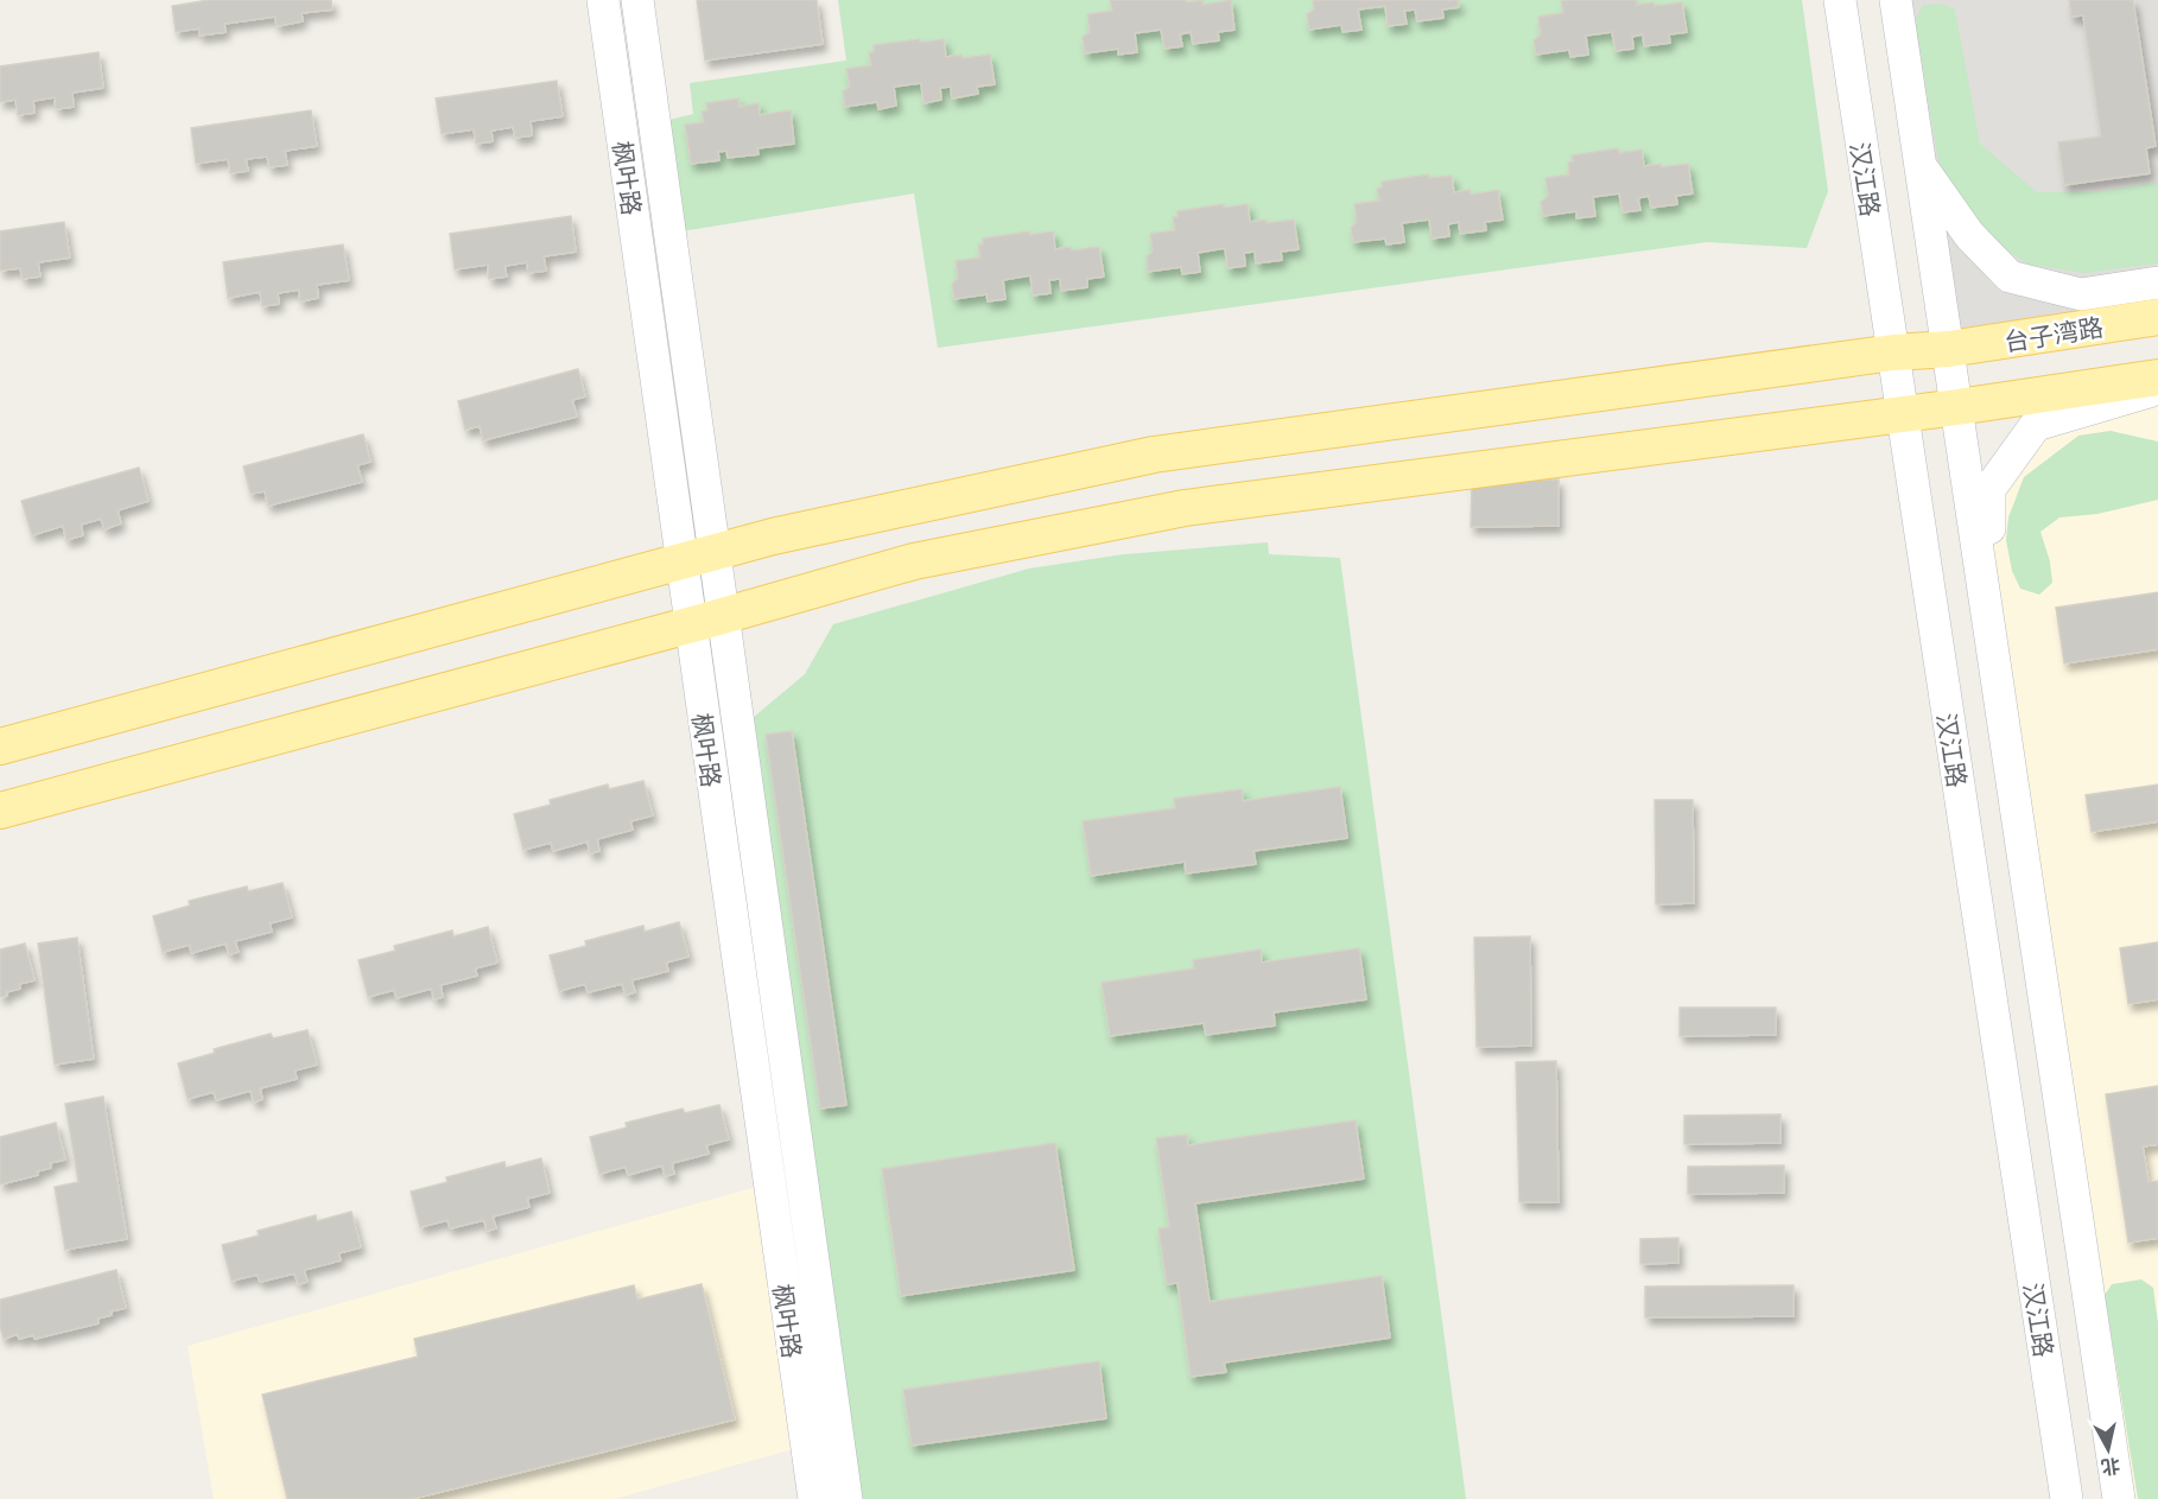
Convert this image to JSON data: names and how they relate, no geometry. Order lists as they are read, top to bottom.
{
  "streets": {
    "main road": ["台子湾路"],
    "street": ["枫叶路", "汉江路"]
  },
  "crossings": [
    ["枫叶路", "台子湾路"],
    ["汉江路", "台子湾路"]
  ],
  "north": "bottom"
}
